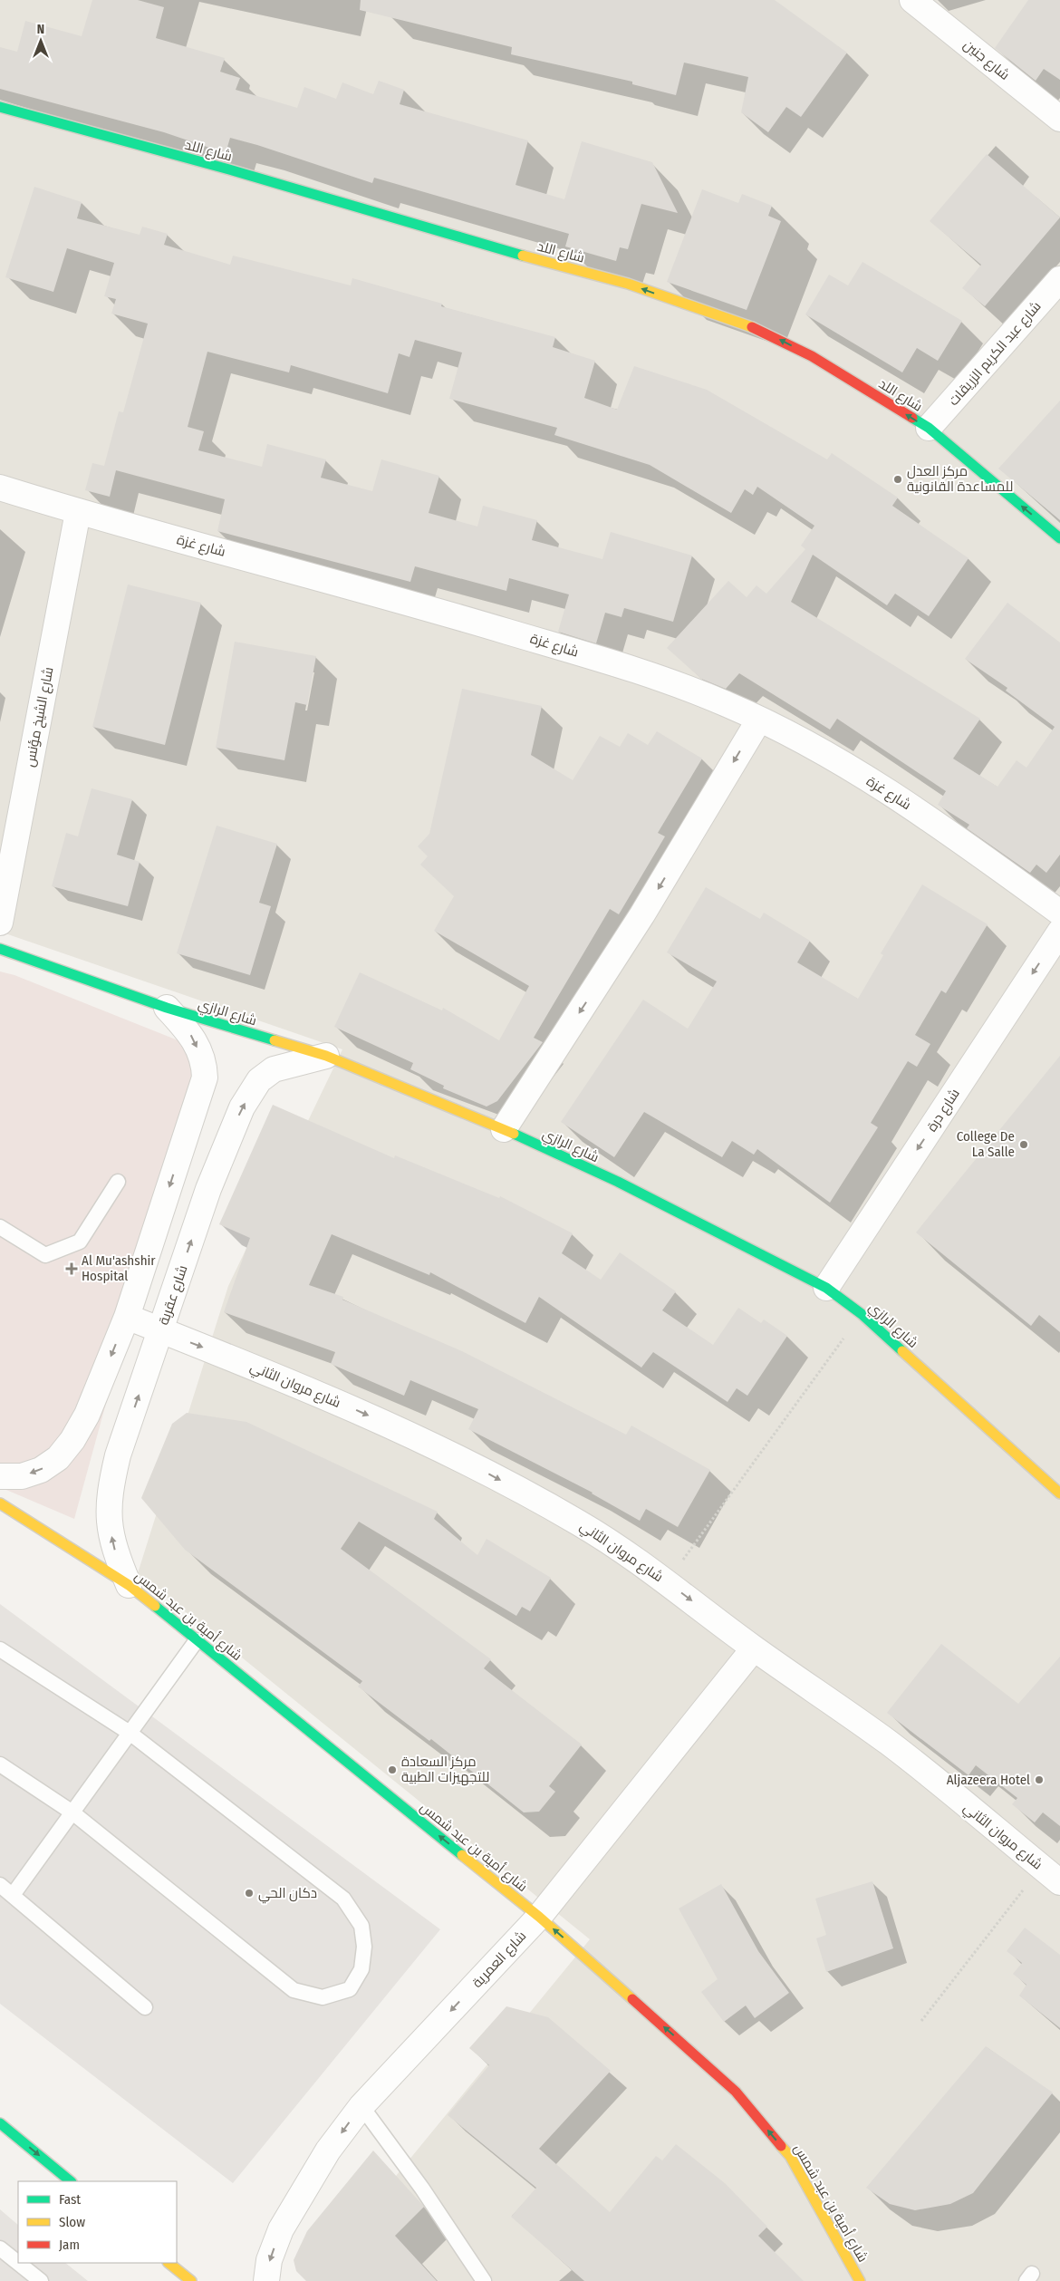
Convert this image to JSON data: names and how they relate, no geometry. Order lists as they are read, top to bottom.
{
  "streets": {
    "street": [
      "شارع جنين",
      "شارع اللد",
      "شارع عبد الكريم الزريقات",
      "شارع غزة",
      "شارع الشيخ مؤنس",
      "شارع الرازي",
      "شارع درة",
      "شارع عقربة",
      "شارع مروان الثاني",
      "شارع أمية بن عبد شمس",
      "شارع العمرية"
    ]
  },
  "crossings": [
    ["شارع اللد", "شارع عبد الكريم الزريقات"],
    ["شارع غزة", "شارع الشيخ مؤنس"],
    ["شارع الرازي", "شارع درة"],
    ["شارع الرازي", "شارع عقربة"],
    ["شارع عقربة", "شارع مروان الثاني"],
    ["شارع عقربة", "شارع أمية بن عبد شمس"],
    ["شارع مروان الثاني", "شارع العمرية"],
    ["شارع أمية بن عبد شمس", "شارع العمرية"]
  ],
  "one_way": [
    "شارع اللد",
    "شارع درة",
    "شارع مروان الثاني",
    "شارع أمية بن عبد شمس",
    "شارع العمرية"
  ],
  "places": {
    "other": [
      "مركز العدل للمساعدة القانونية",
      "College De La Salle",
      "مركز السعادة للتجهيزات الطبية",
      "Aljazeera Hotel",
      "دكان الحي"
    ],
    "health": ["Al Mu'ashshir Hospital"]
  },
  "legend": ["Fast", "Slow", "Jam"],
  "north": "top"
}
